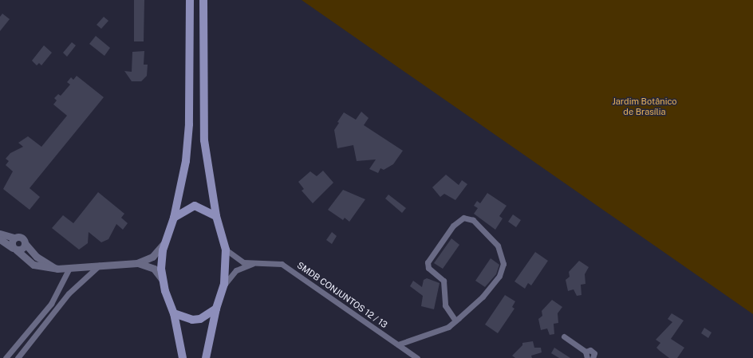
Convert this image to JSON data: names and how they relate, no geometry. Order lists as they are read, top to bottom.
{
  "streets": {
    "street": ["SMDB CONJUNTOS 12 / 13"]
  },
  "parks": ["Jardim Botânico de Brasília"]
}
